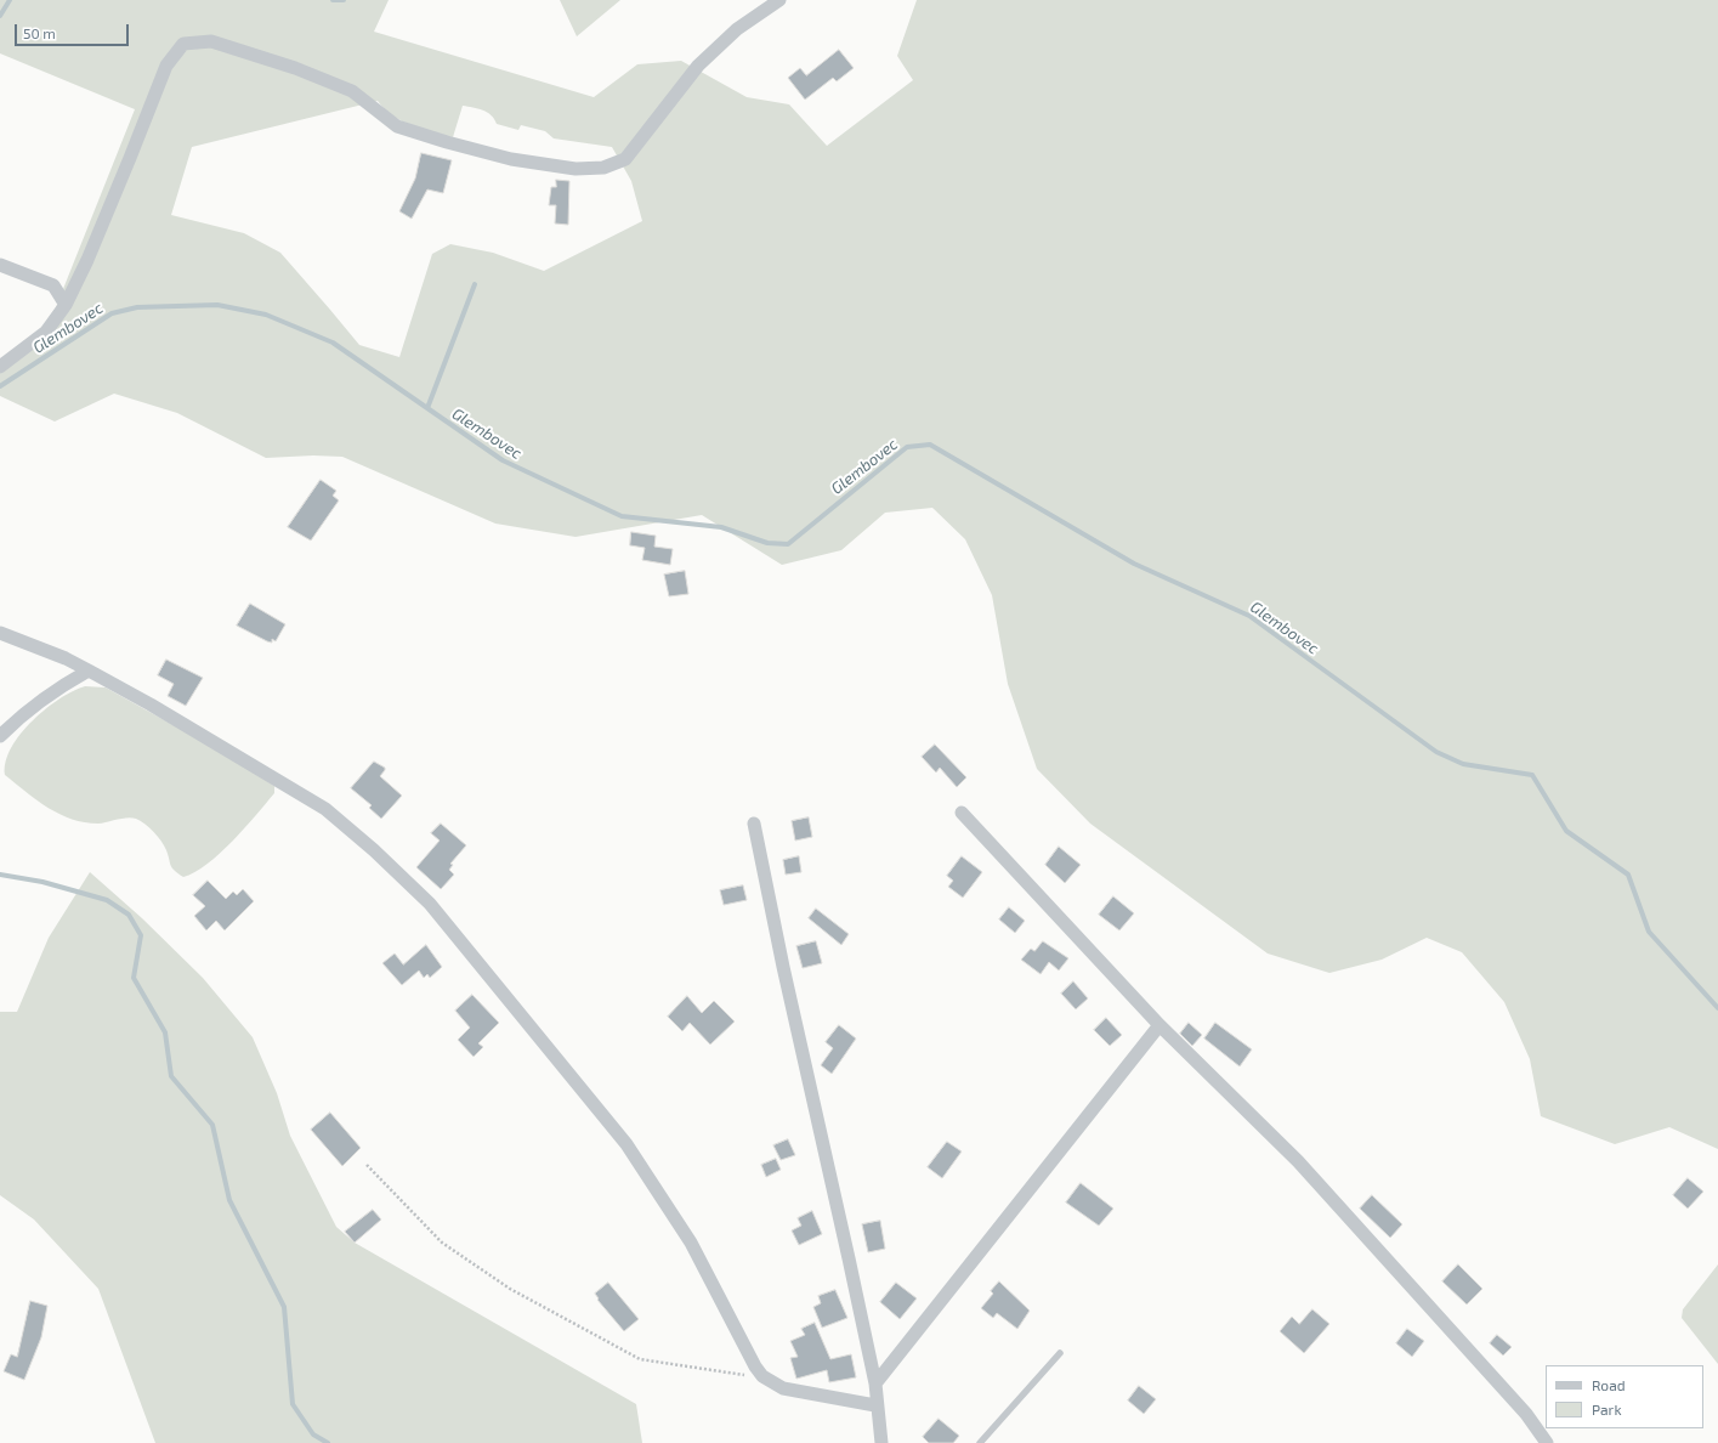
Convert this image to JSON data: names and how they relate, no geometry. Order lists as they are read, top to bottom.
{
  "water": ["Glembovec"],
  "legend": ["Road", "Park"],
  "scale_bar": "50 m"
}
